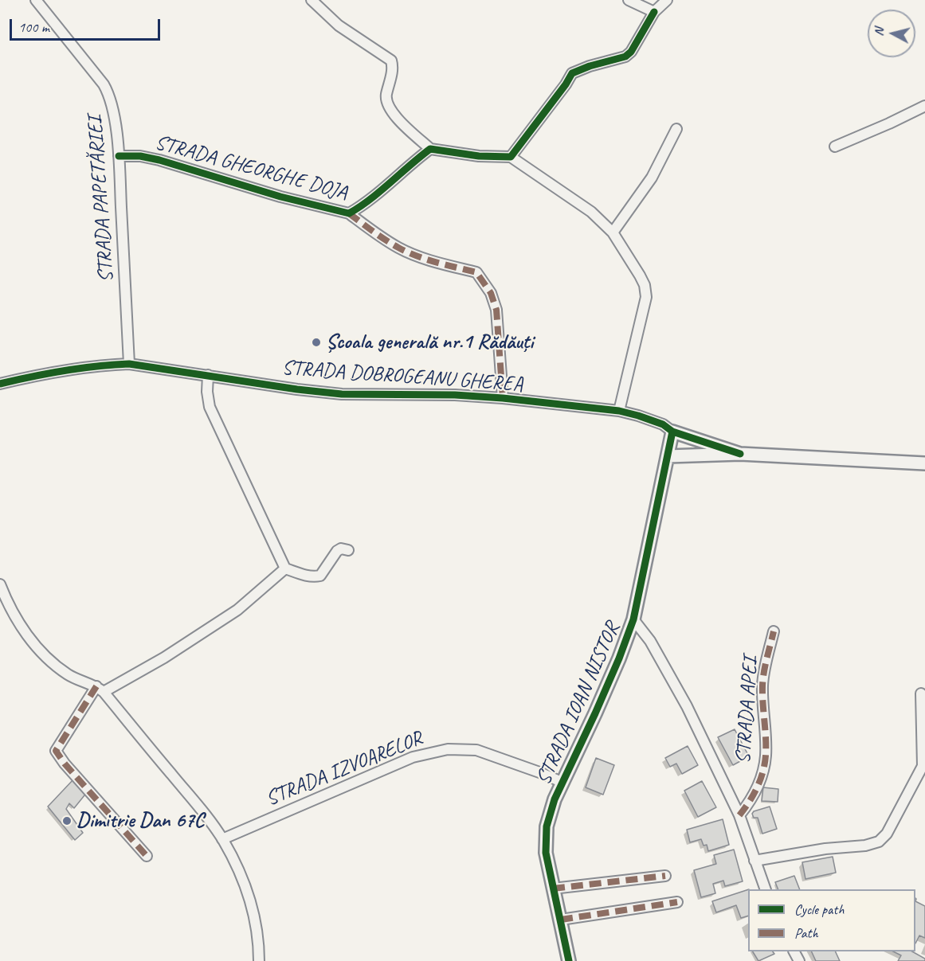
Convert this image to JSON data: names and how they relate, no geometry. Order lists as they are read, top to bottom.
{
  "streets": {
    "street": [
      "STRADA GHEORGHE DOJA",
      "STRADA PAPETĂRIEI",
      "STRADA DOBROGEANU GHEREA",
      "STRADA IOAN NISTOR",
      "STRADA APEI",
      "STRADA IZVOARELOR"
    ]
  },
  "crossings": [
    ["STRADA GHEORGHE DOJA", "STRADA PAPETĂRIEI"],
    ["STRADA PAPETĂRIEI", "STRADA DOBROGEANU GHEREA"],
    ["STRADA DOBROGEANU GHEREA", "STRADA IOAN NISTOR"],
    ["STRADA IOAN NISTOR", "STRADA IZVOARELOR"]
  ],
  "places": ["Școala generală nr.1 Rădăuți", "Dimitrie Dan 67C"],
  "legend": ["Cycle path", "Path"],
  "scale_bar": "100 m",
  "north": "left"
}
